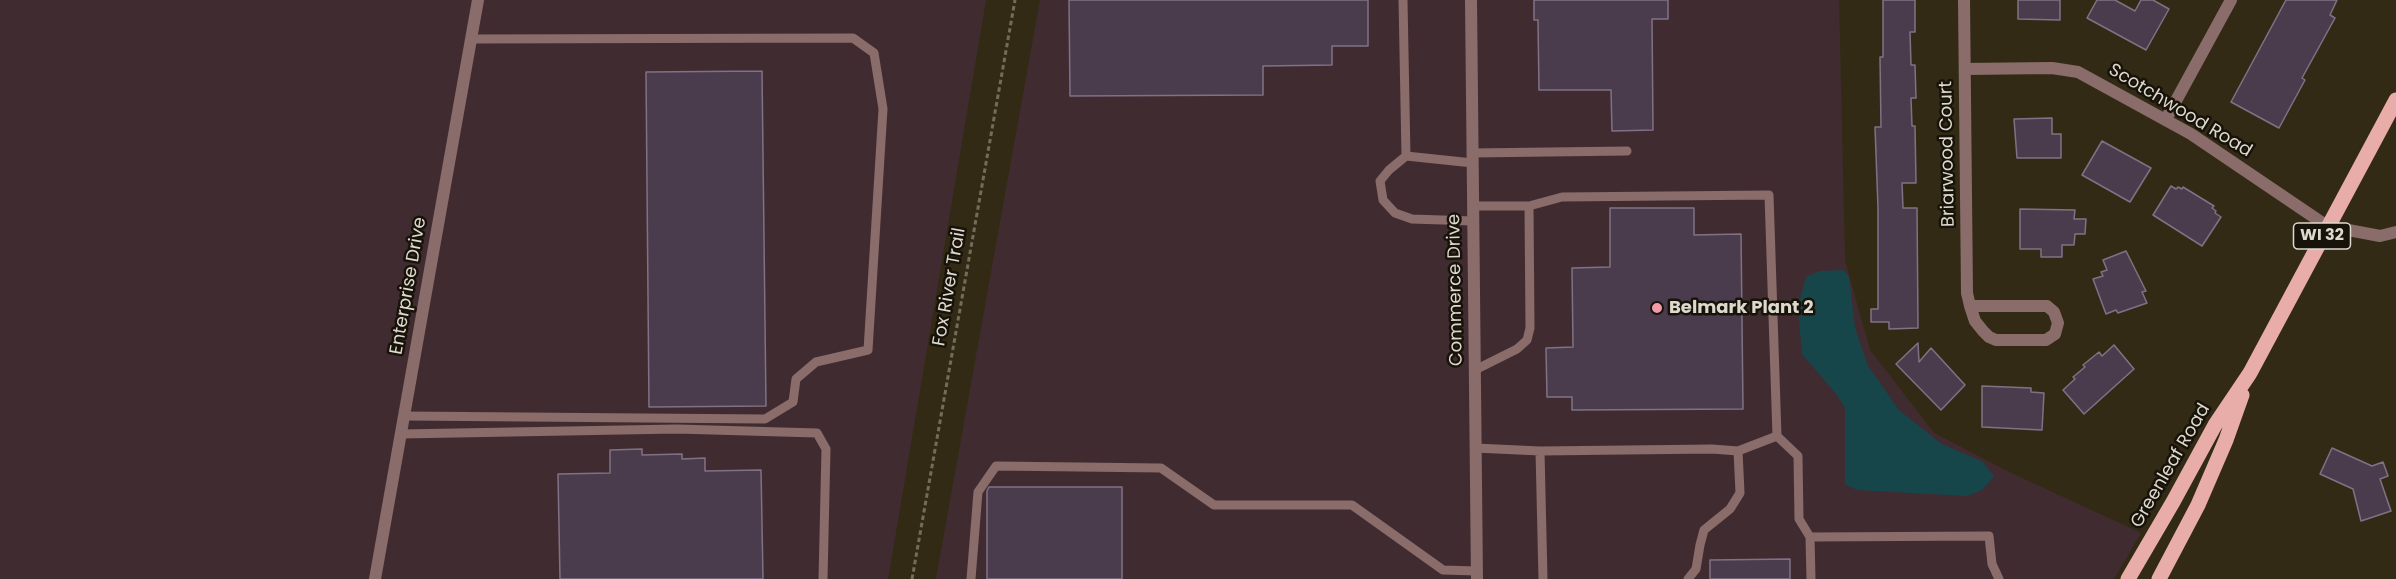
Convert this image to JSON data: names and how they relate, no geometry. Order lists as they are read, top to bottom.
{
  "streets": {
    "main road": ["WI 32", "Greenleaf Road"],
    "street": [
      "Scotchwood Road",
      "Briarwood Court",
      "Enterprise Drive",
      "Commerce Drive"
    ],
    "path": ["Fox River Trail"]
  },
  "crossings": [
    ["Scotchwood Road", "Briarwood Court"],
    ["Scotchwood Road", "Greenleaf Road"]
  ],
  "places": ["Belmark Plant 2"]
}
